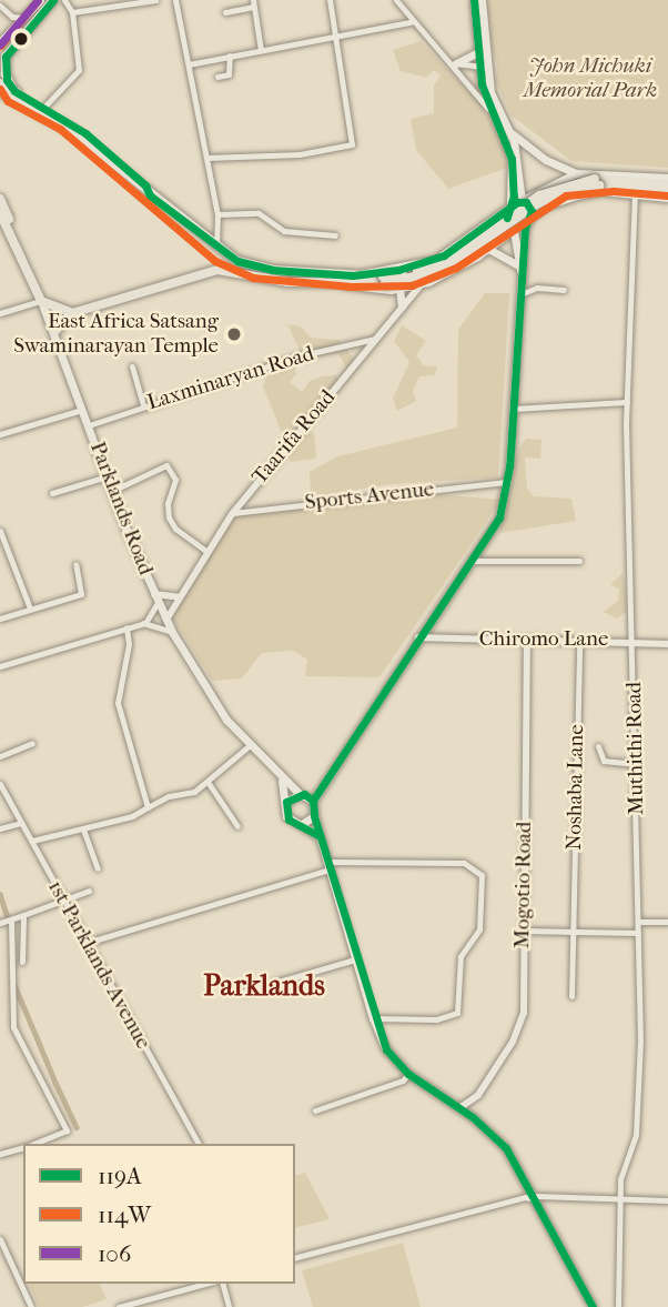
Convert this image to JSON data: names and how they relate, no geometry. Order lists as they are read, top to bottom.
{
  "streets": {
    "main road": ["Parklands Road"],
    "street": [
      "Laxminaryan Road",
      "Taarifa Road",
      "Sports Avenue",
      "Chiromo Lane",
      "Muthithi Road",
      "Noshaba Lane",
      "Mogotio Road",
      "1st Parklands Avenue"
    ]
  },
  "crossings": [
    ["Laxminaryan Road", "Taarifa Road"],
    ["Laxminaryan Road", "Parklands Road"],
    ["Taarifa Road", "Sports Avenue"],
    ["Taarifa Road", "Parklands Road"],
    ["Chiromo Lane", "Muthithi Road"],
    ["Chiromo Lane", "Noshaba Lane"],
    ["Chiromo Lane", "Mogotio Road"]
  ],
  "districts": ["Parklands"],
  "parks": ["John Michuki Memorial Park"],
  "places": ["East Africa Satsang Swaminarayan Temple"],
  "lines": ["transit line 119A", "transit line 114W", "transit line 106"],
  "legend": ["119A", "114W", "106"]
}
